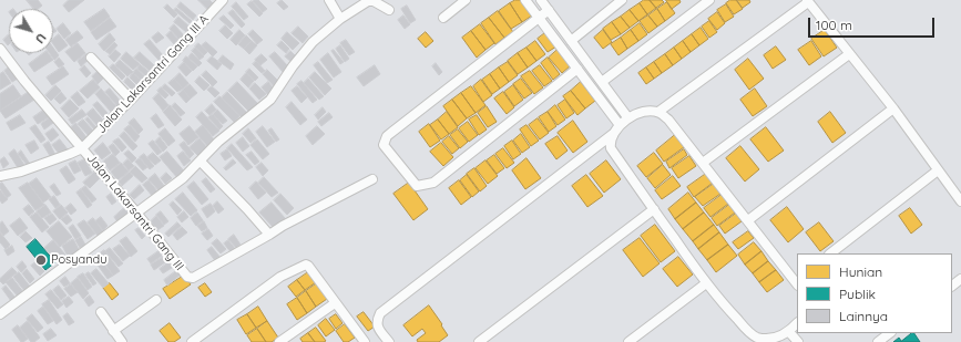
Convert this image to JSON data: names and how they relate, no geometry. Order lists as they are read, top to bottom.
{
  "streets": {
    "street": ["Jalan Lakarsantri Gang III A", "Jalan Lakarsantri Gang III"]
  },
  "crossings": [
    ["Jalan Lakarsantri Gang III A", "Jalan Lakarsantri Gang III"]
  ],
  "places": ["Posyandu"],
  "legend": ["Hunian", "Publik", "Lainnya"],
  "scale_bar": "100 m",
  "north": "bottom right"
}
